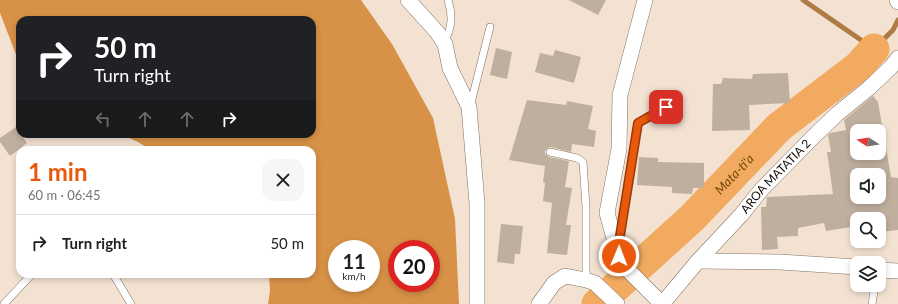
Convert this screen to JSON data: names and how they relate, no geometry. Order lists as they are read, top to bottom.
{
  "streets": {
    "street": ["AROA MATATIA 2"]
  },
  "water": ["Mata-ti'a"],
  "north": "left",
  "page": {
    "turn": ["50 m", "Turn right"],
    "heading": ["1 min", "60 m · 06:45"],
    "list": [
      {
        "name": "Turn right",
        "value": "50 m"
      }
    ],
    "speed": "11 km/h",
    "limit": "20"
  }
}
